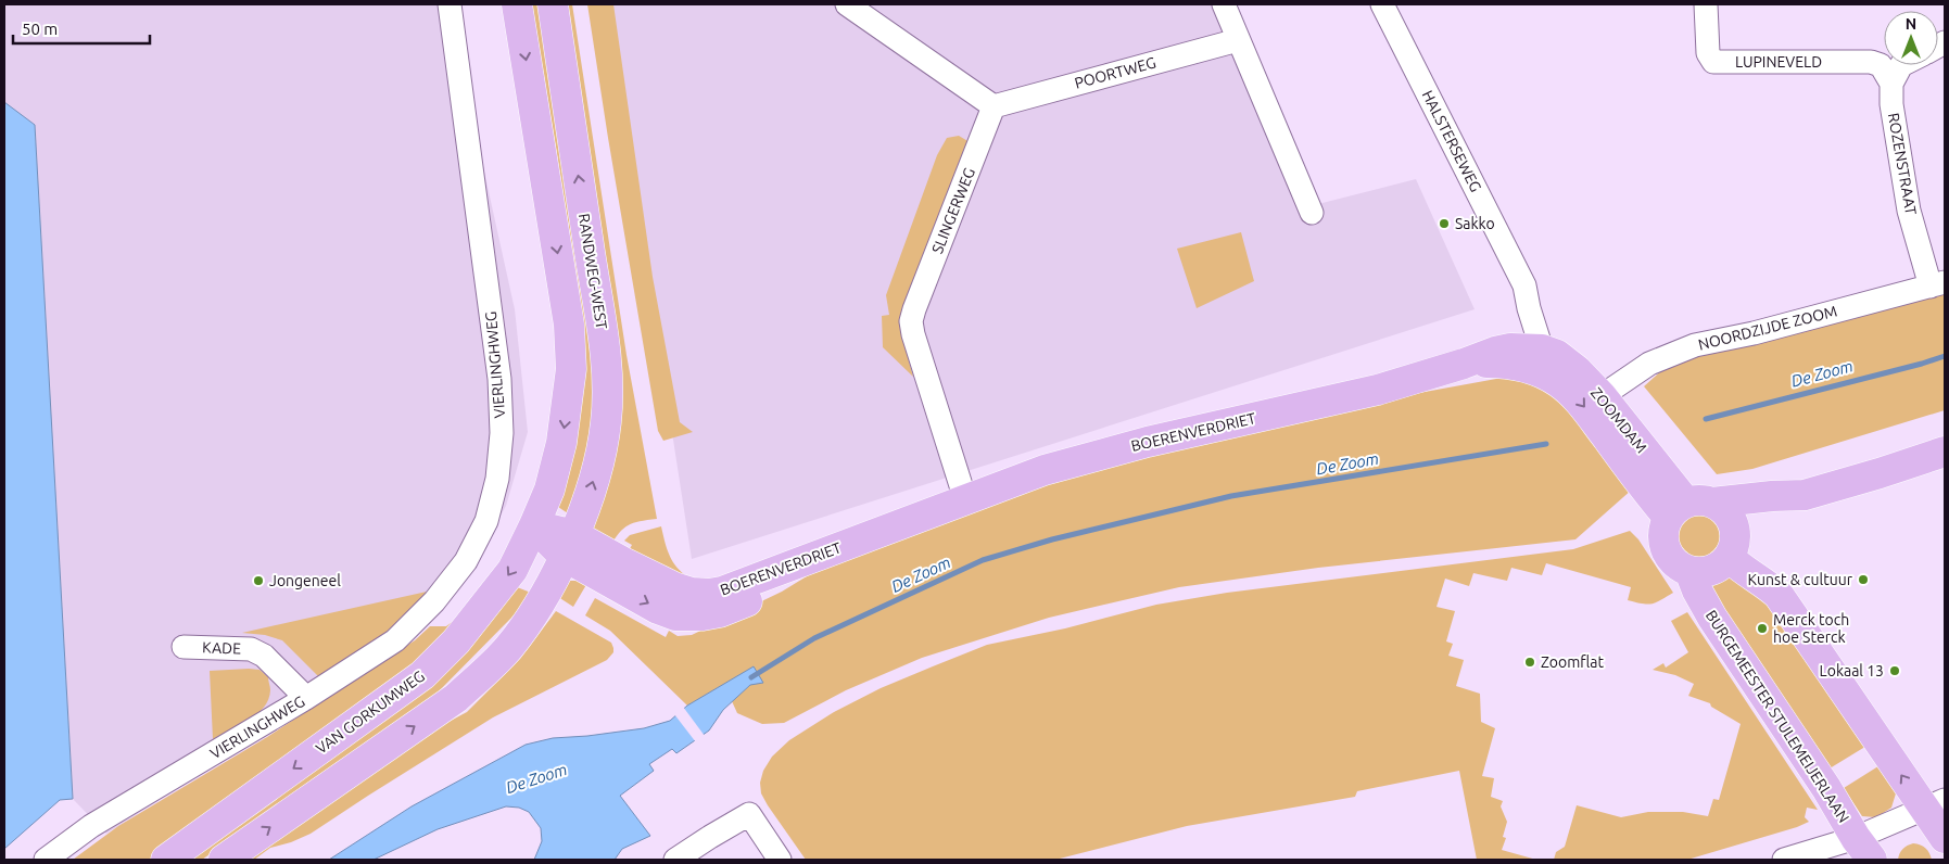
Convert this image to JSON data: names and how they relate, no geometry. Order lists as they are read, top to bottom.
{
  "streets": {
    "main road": [
      "RANDWEG-WEST",
      "ZOOMDAM",
      "BOERENVERDRIET",
      "VAN GORKUMWEG",
      "BURGEMEESTER STULEMEIJERLAAN"
    ],
    "street": [
      "LUPINEVELD",
      "POORTWEG",
      "HALSTERSEWEG",
      "ROZENSTRAAT",
      "SLINGERWEG",
      "NOORDZIJDE ZOOM",
      "VIERLINGHWEG",
      "KADE"
    ]
  },
  "crossings": [
    ["LUPINEVELD", "ROZENSTRAAT"],
    ["POORTWEG", "SLINGERWEG"],
    ["HALSTERSEWEG", "ZOOMDAM"],
    ["HALSTERSEWEG", "BOERENVERDRIET"],
    ["ROZENSTRAAT", "NOORDZIJDE ZOOM"],
    ["SLINGERWEG", "BOERENVERDRIET"],
    ["RANDWEG-WEST", "BOERENVERDRIET"],
    ["RANDWEG-WEST", "VAN GORKUMWEG"],
    ["NOORDZIJDE ZOOM", "ZOOMDAM"],
    ["VIERLINGHWEG", "KADE"],
    ["ZOOMDAM", "BOERENVERDRIET"],
    ["ZOOMDAM", "BURGEMEESTER STULEMEIJERLAAN"],
    ["BOERENVERDRIET", "VAN GORKUMWEG"]
  ],
  "water": ["De Zoom"],
  "places": [
    "Sakko",
    "Kunst & cultuur",
    "Jongeneel",
    "Merck toch hoe Sterck",
    "Zoomflat",
    "Lokaal 13"
  ],
  "scale_bar": "50 m",
  "north": "top"
}
